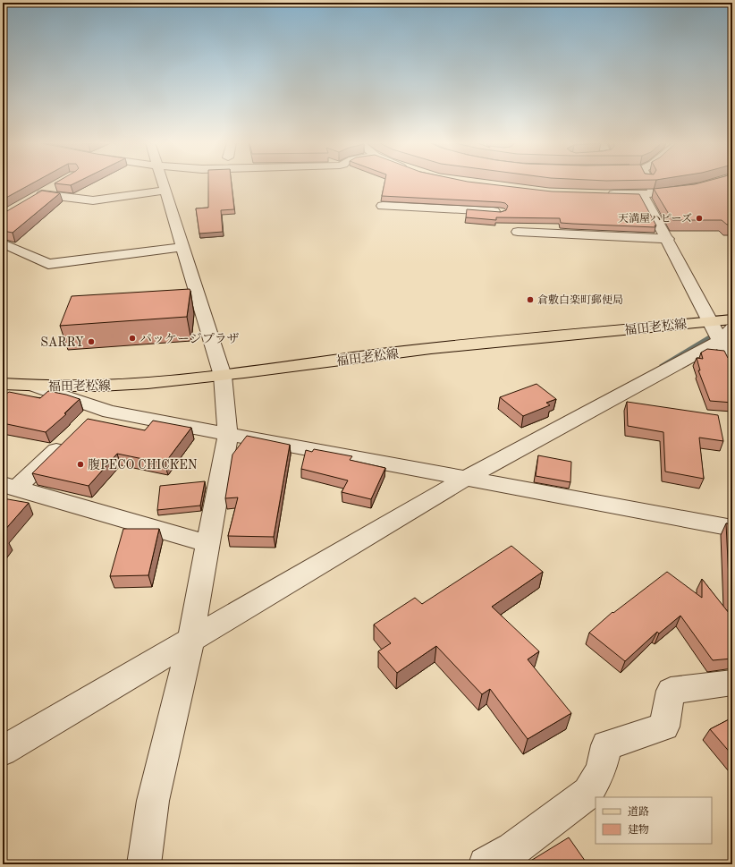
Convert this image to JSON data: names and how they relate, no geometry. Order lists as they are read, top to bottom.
{
  "streets": {
    "main road": ["福田老松線"]
  },
  "places": [
    "天満屋ハピーズ",
    "倉敷白楽町郵便局",
    "パッケージプラザ",
    "SARRY",
    "腹PECO CHICKEN"
  ],
  "legend": ["道路", "建物"]
}
